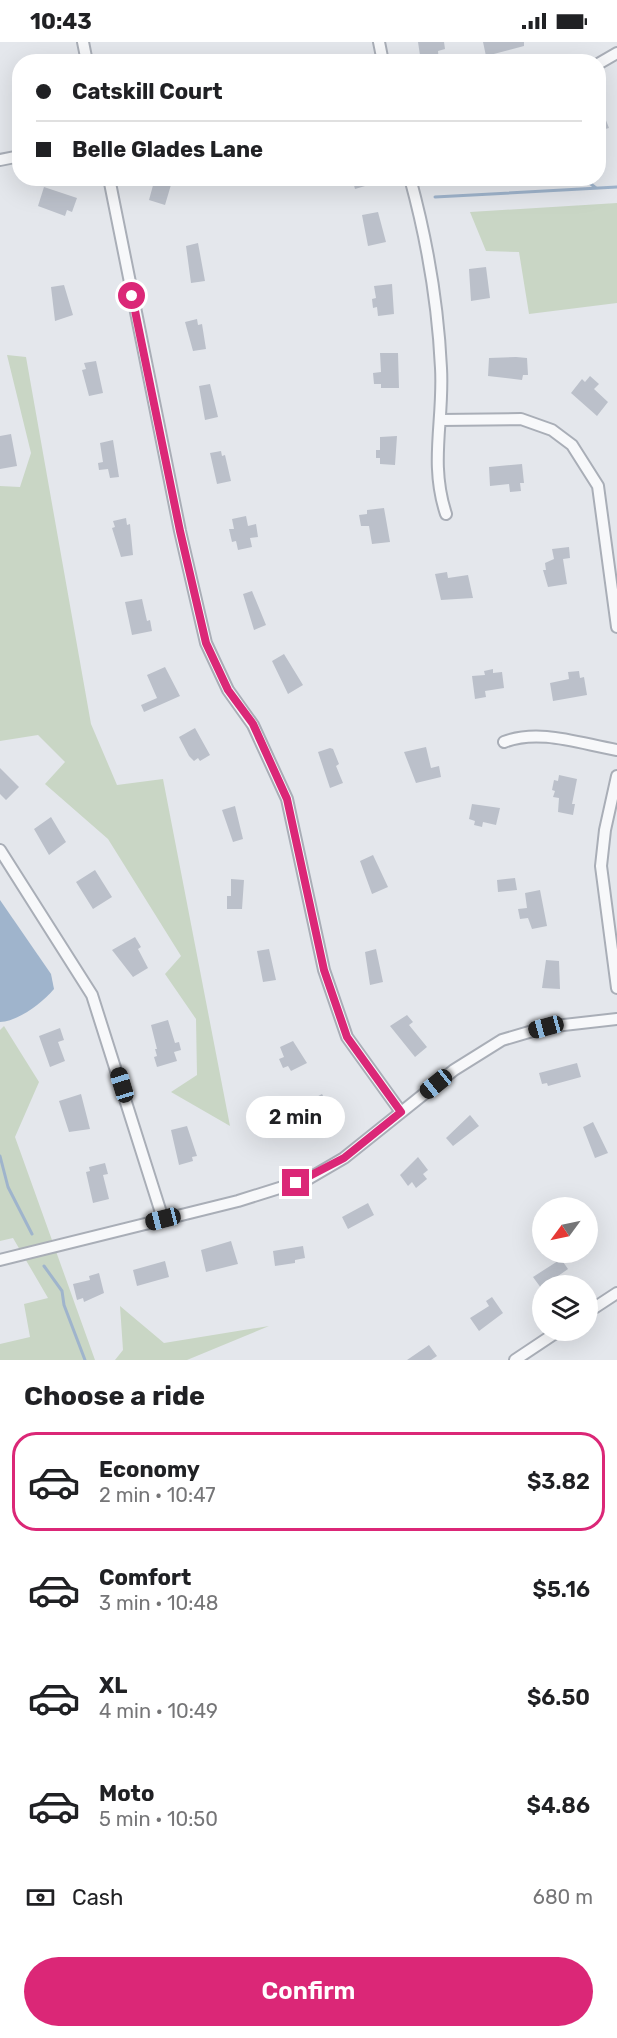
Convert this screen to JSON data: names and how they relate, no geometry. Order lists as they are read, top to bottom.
{
  "north": "bottom left",
  "page": {
    "status": "10:43",
    "banner": ["Catskill Court", "Belle Glades Lane"],
    "bubble": "2 min",
    "heading": "Choose a ride",
    "list": [
      {
        "name": "Economy",
        "note": "2 min · 10:47",
        "value": "$3.82"
      },
      {
        "name": "Comfort",
        "note": "3 min · 10:48",
        "value": "$5.16"
      },
      {
        "name": "XL",
        "note": "4 min · 10:49",
        "value": "$6.50"
      },
      {
        "name": "Moto",
        "note": "5 min · 10:50",
        "value": "$4.86"
      }
    ],
    "pay": ["Cash", "680 m"],
    "buttons": "Confirm"
  }
}
